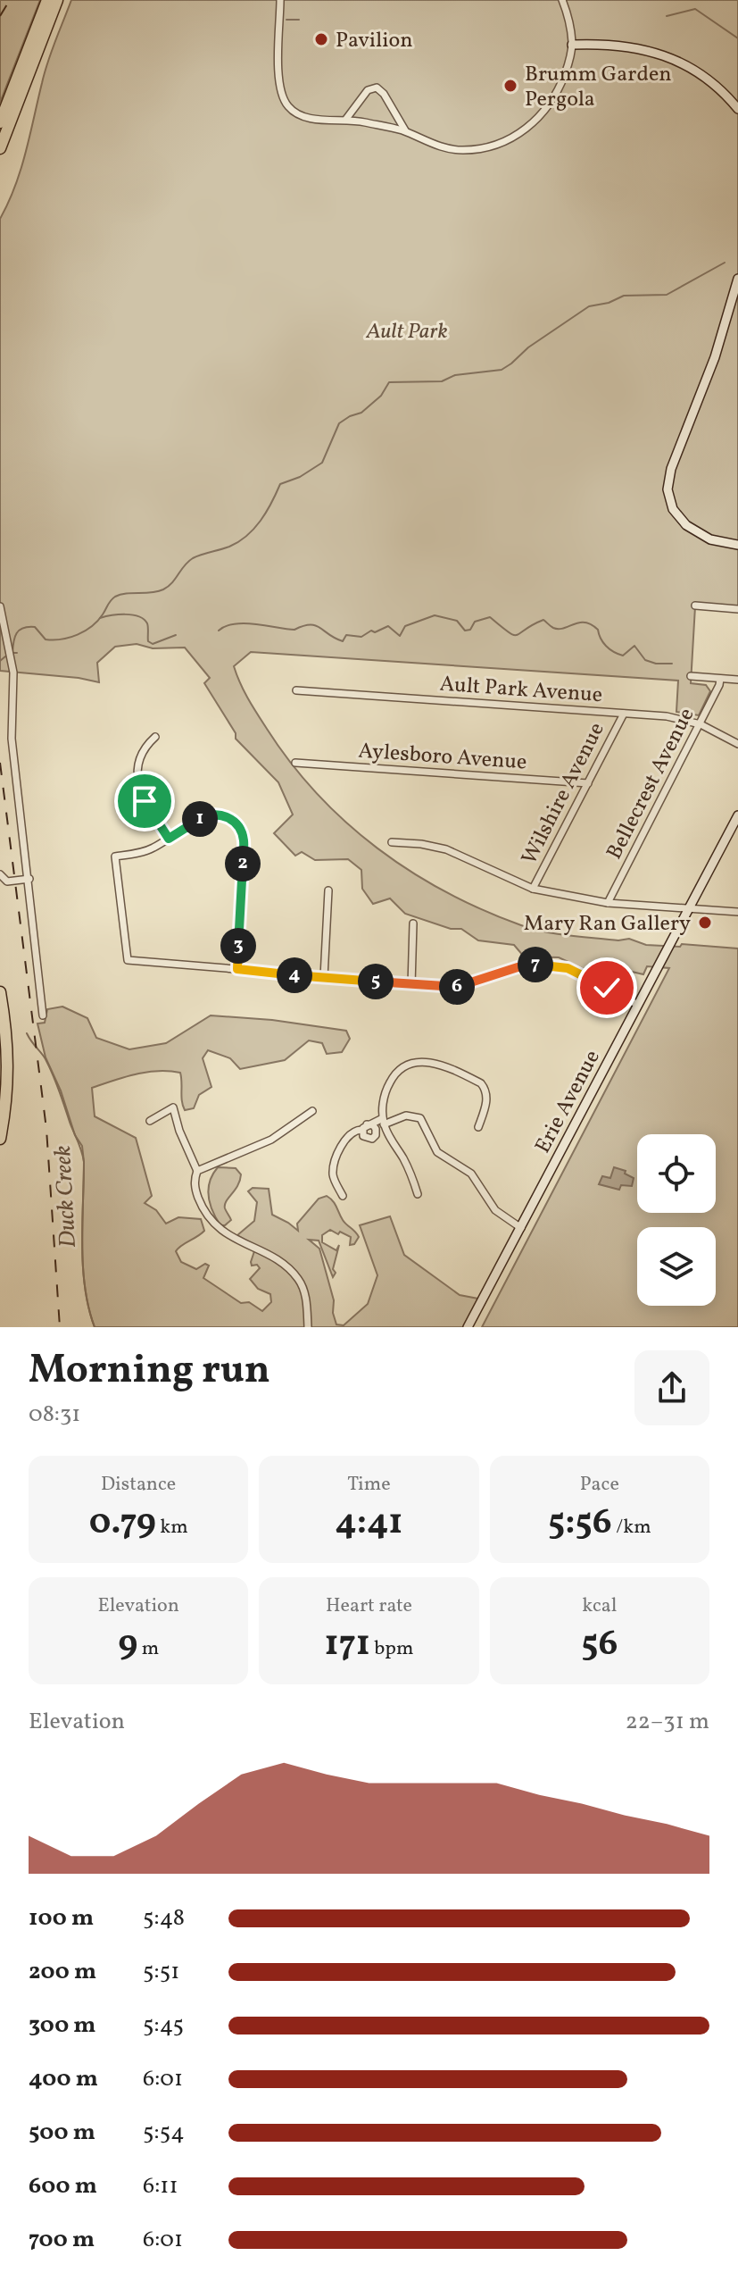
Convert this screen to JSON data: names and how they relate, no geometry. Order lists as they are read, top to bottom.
{
  "streets": {
    "street": [
      "Ault Park Avenue",
      "Aylesboro Avenue",
      "Bellecrest Avenue",
      "Wilshire Avenue",
      "Erie Avenue"
    ]
  },
  "crossings": [
    ["Ault Park Avenue", "Bellecrest Avenue"],
    ["Ault Park Avenue", "Wilshire Avenue"],
    ["Aylesboro Avenue", "Wilshire Avenue"]
  ],
  "water": ["Duck Creek"],
  "parks": ["Ault Park"],
  "places": ["Pavilion", "Brumm Garden Pergola", "Mary Ran Gallery"],
  "page": {
    "pins": [
      "1",
      "2",
      "3",
      "7",
      "4",
      "5",
      "6"
    ],
    "heading": ["Morning run", "08:31"],
    "stats": [
      ["Distance", "0.79 km"],
      ["Time", "4:41"],
      ["Pace", "5:56 /km"],
      ["Elevation", "9 m"],
      ["Heart rate", "171 bpm"],
      ["kcal", "56"]
    ],
    "chart": ["Elevation", "22–31 m"],
    "list": [
      {
        "name": "100 m",
        "note": "5:48"
      },
      {
        "name": "200 m",
        "note": "5:51"
      },
      {
        "name": "300 m",
        "note": "5:45"
      },
      {
        "name": "400 m",
        "note": "6:01"
      },
      {
        "name": "500 m",
        "note": "5:54"
      },
      {
        "name": "600 m",
        "note": "6:11"
      },
      {
        "name": "700 m",
        "note": "6:01"
      }
    ]
  }
}
